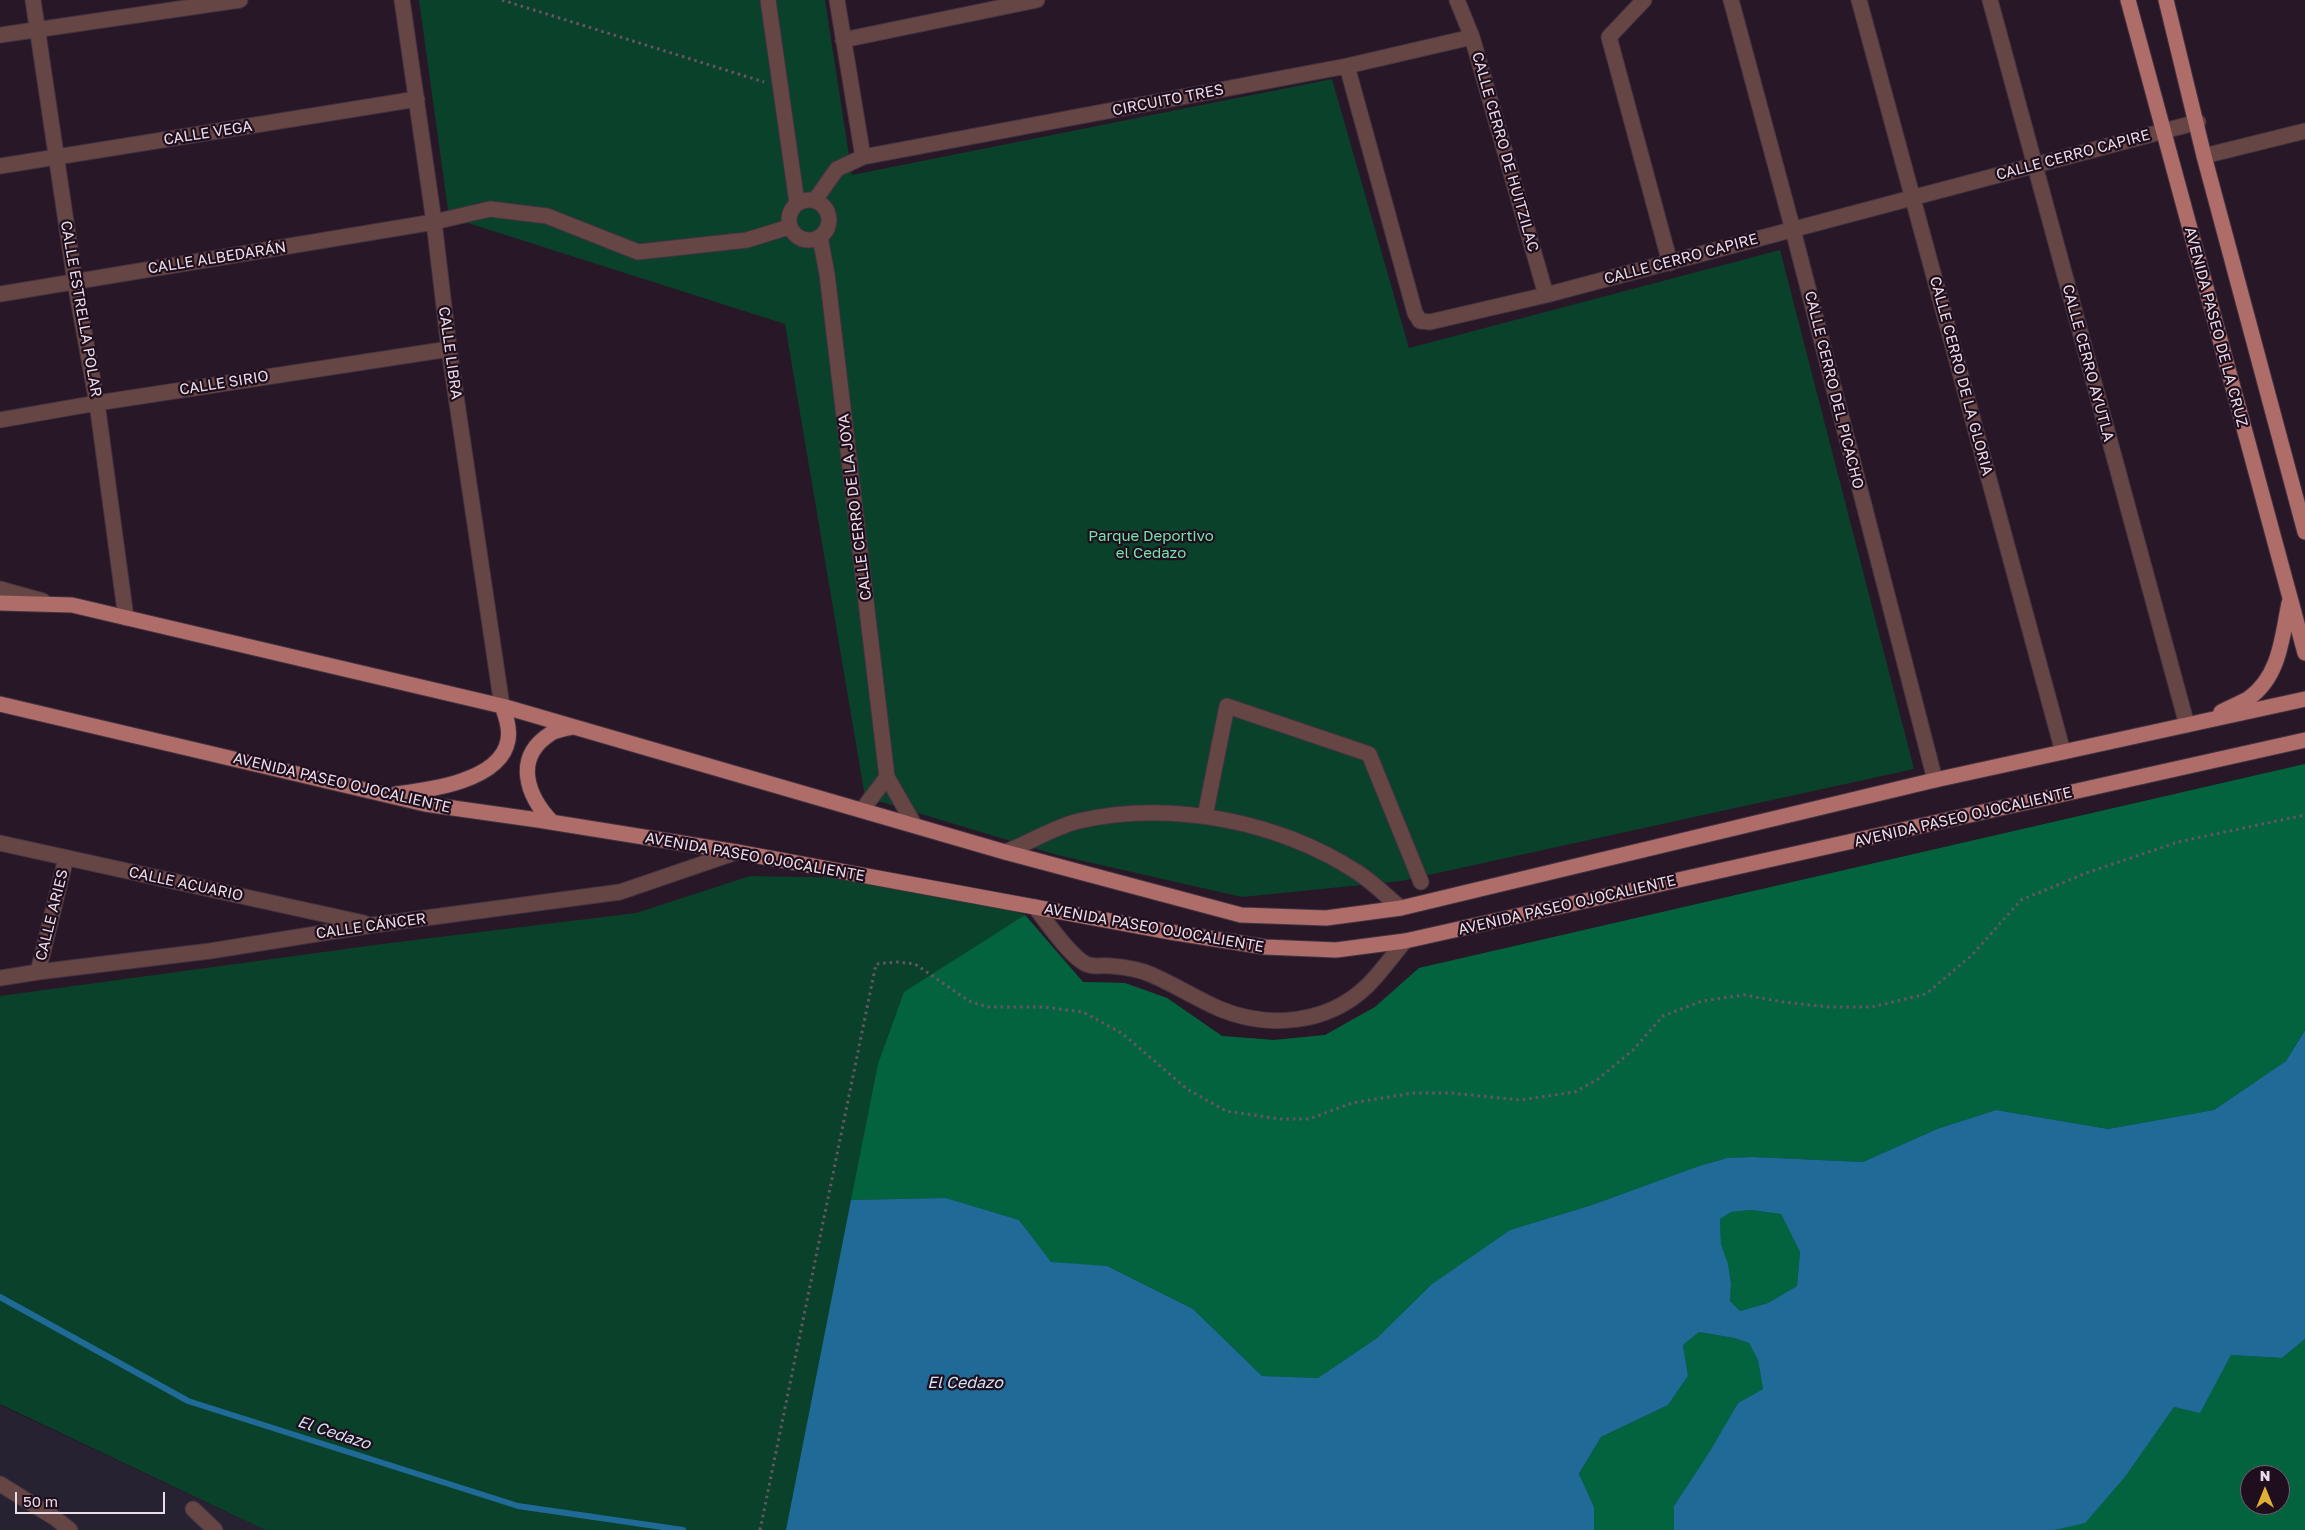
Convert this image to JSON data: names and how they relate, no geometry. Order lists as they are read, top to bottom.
{
  "streets": {
    "main road": ["AVENIDA PASEO DE LA CRUZ", "AVENIDA PASEO OJOCALIENTE"],
    "street": [
      "CIRCUITO TRES",
      "CALLE VEGA",
      "CALLE CERRO DE HUITZILAC",
      "CALLE CERRO CAPIRE",
      "CALLE ALBEDARÁN",
      "CALLE ESTRELLA POLAR",
      "CALLE LIBRA",
      "CALLE CERRO AYUTLA",
      "CALLE CERRO DE LA GLORIA",
      "CALLE SIRIO",
      "CALLE CERRO DEL PICACHO",
      "CALLE CERRO DE LA JOYA",
      "CALLE ACUARIO",
      "CALLE ARIES",
      "CALLE CÁNCER"
    ]
  },
  "crossings": [
    ["CIRCUITO TRES", "CALLE CERRO DE HUITZILAC"],
    ["CIRCUITO TRES", "CALLE CERRO CAPIRE"],
    ["CIRCUITO TRES", "CALLE ALBEDARÁN"],
    ["CIRCUITO TRES", "CALLE CERRO DE LA JOYA"],
    ["CALLE VEGA", "CALLE ESTRELLA POLAR"],
    ["CALLE VEGA", "CALLE LIBRA"],
    ["CALLE CERRO DE HUITZILAC", "CALLE CERRO CAPIRE"],
    ["CALLE CERRO CAPIRE", "AVENIDA PASEO DE LA CRUZ"],
    ["CALLE CERRO CAPIRE", "CALLE CERRO AYUTLA"],
    ["CALLE CERRO CAPIRE", "CALLE CERRO DE LA GLORIA"],
    ["CALLE CERRO CAPIRE", "CALLE CERRO DEL PICACHO"],
    ["CALLE ALBEDARÁN", "CALLE ESTRELLA POLAR"],
    ["CALLE ALBEDARÁN", "CALLE LIBRA"],
    ["CALLE ALBEDARÁN", "CALLE CERRO DE LA JOYA"],
    ["CALLE ESTRELLA POLAR", "CALLE SIRIO"],
    ["CALLE ESTRELLA POLAR", "AVENIDA PASEO OJOCALIENTE"],
    ["CALLE LIBRA", "CALLE SIRIO"],
    ["CALLE LIBRA", "AVENIDA PASEO OJOCALIENTE"],
    ["CALLE CERRO AYUTLA", "AVENIDA PASEO OJOCALIENTE"],
    ["CALLE CERRO DE LA GLORIA", "AVENIDA PASEO OJOCALIENTE"],
    ["CALLE CERRO DEL PICACHO", "AVENIDA PASEO OJOCALIENTE"],
    ["AVENIDA PASEO OJOCALIENTE", "CALLE CÁNCER"],
    ["CALLE ACUARIO", "CALLE ARIES"],
    ["CALLE ACUARIO", "CALLE CÁNCER"],
    ["CALLE ARIES", "CALLE CÁNCER"]
  ],
  "water": ["El Cedazo"],
  "parks": ["Parque Deportivo el Cedazo"],
  "scale_bar": "50 m",
  "north": "top"
}
